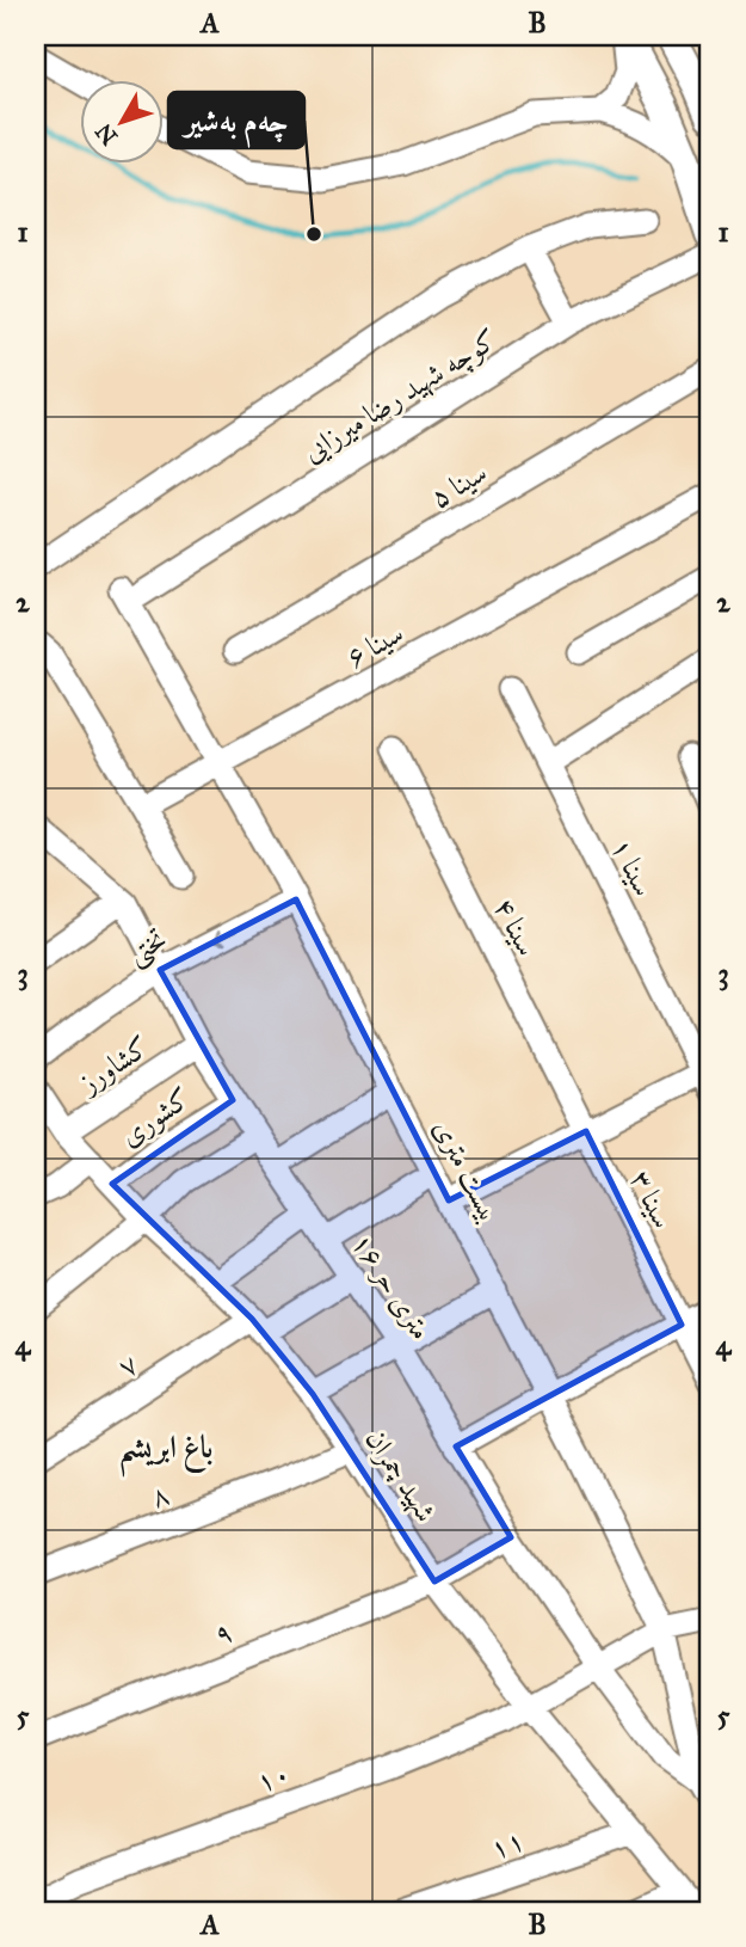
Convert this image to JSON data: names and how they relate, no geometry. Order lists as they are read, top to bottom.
{
  "streets": {
    "street": [
      "کوچه شهید رضا میرزایی",
      "سینا ۵",
      "سینا ۶",
      "۱ سینا",
      "سینا ۴",
      "تختی",
      "کشاورز",
      "کشوری",
      "بیست متری",
      "سینا ۳",
      "۱۶ متری حر",
      "۷",
      "شهید چمران",
      "۸",
      "۹",
      "۱۰",
      "۱۱"
    ]
  },
  "crossings": [
    ["کوچه شهید رضا میرزایی", "بیست متری"],
    ["سینا ۶", "بیست متری"],
    ["سینا ۴", "سینا ۳"],
    ["تختی", "بیست متری"],
    ["تختی", "۱۶ متری حر"],
    ["کشاورز", "۱۶ متری حر"],
    ["کشاورز", "شهید چمران"],
    ["کشوری", "۱۶ متری حر"],
    ["کشوری", "شهید چمران"],
    ["بیست متری", "۱۶ متری حر"],
    ["بیست متری", "۱۰"],
    ["۱۶ متری حر", "۷"],
    ["۱۶ متری حر", "۹"],
    ["۱۶ متری حر", "۱۰"],
    ["۷", "شهید چمران"],
    ["شهید چمران", "۸"],
    ["شهید چمران", "۹"],
    ["شهید چمران", "۱۰"],
    ["شهید چمران", "۱۱"]
  ],
  "one_way": ["تختی"],
  "districts": ["باغ ابریشم"],
  "places": ["چەم بەشیر"],
  "north": "bottom left",
  "grid": {
    "columns": ["A", "B"],
    "rows": [
      "1",
      "2",
      "3",
      "4",
      "5"
    ]
  }
}
